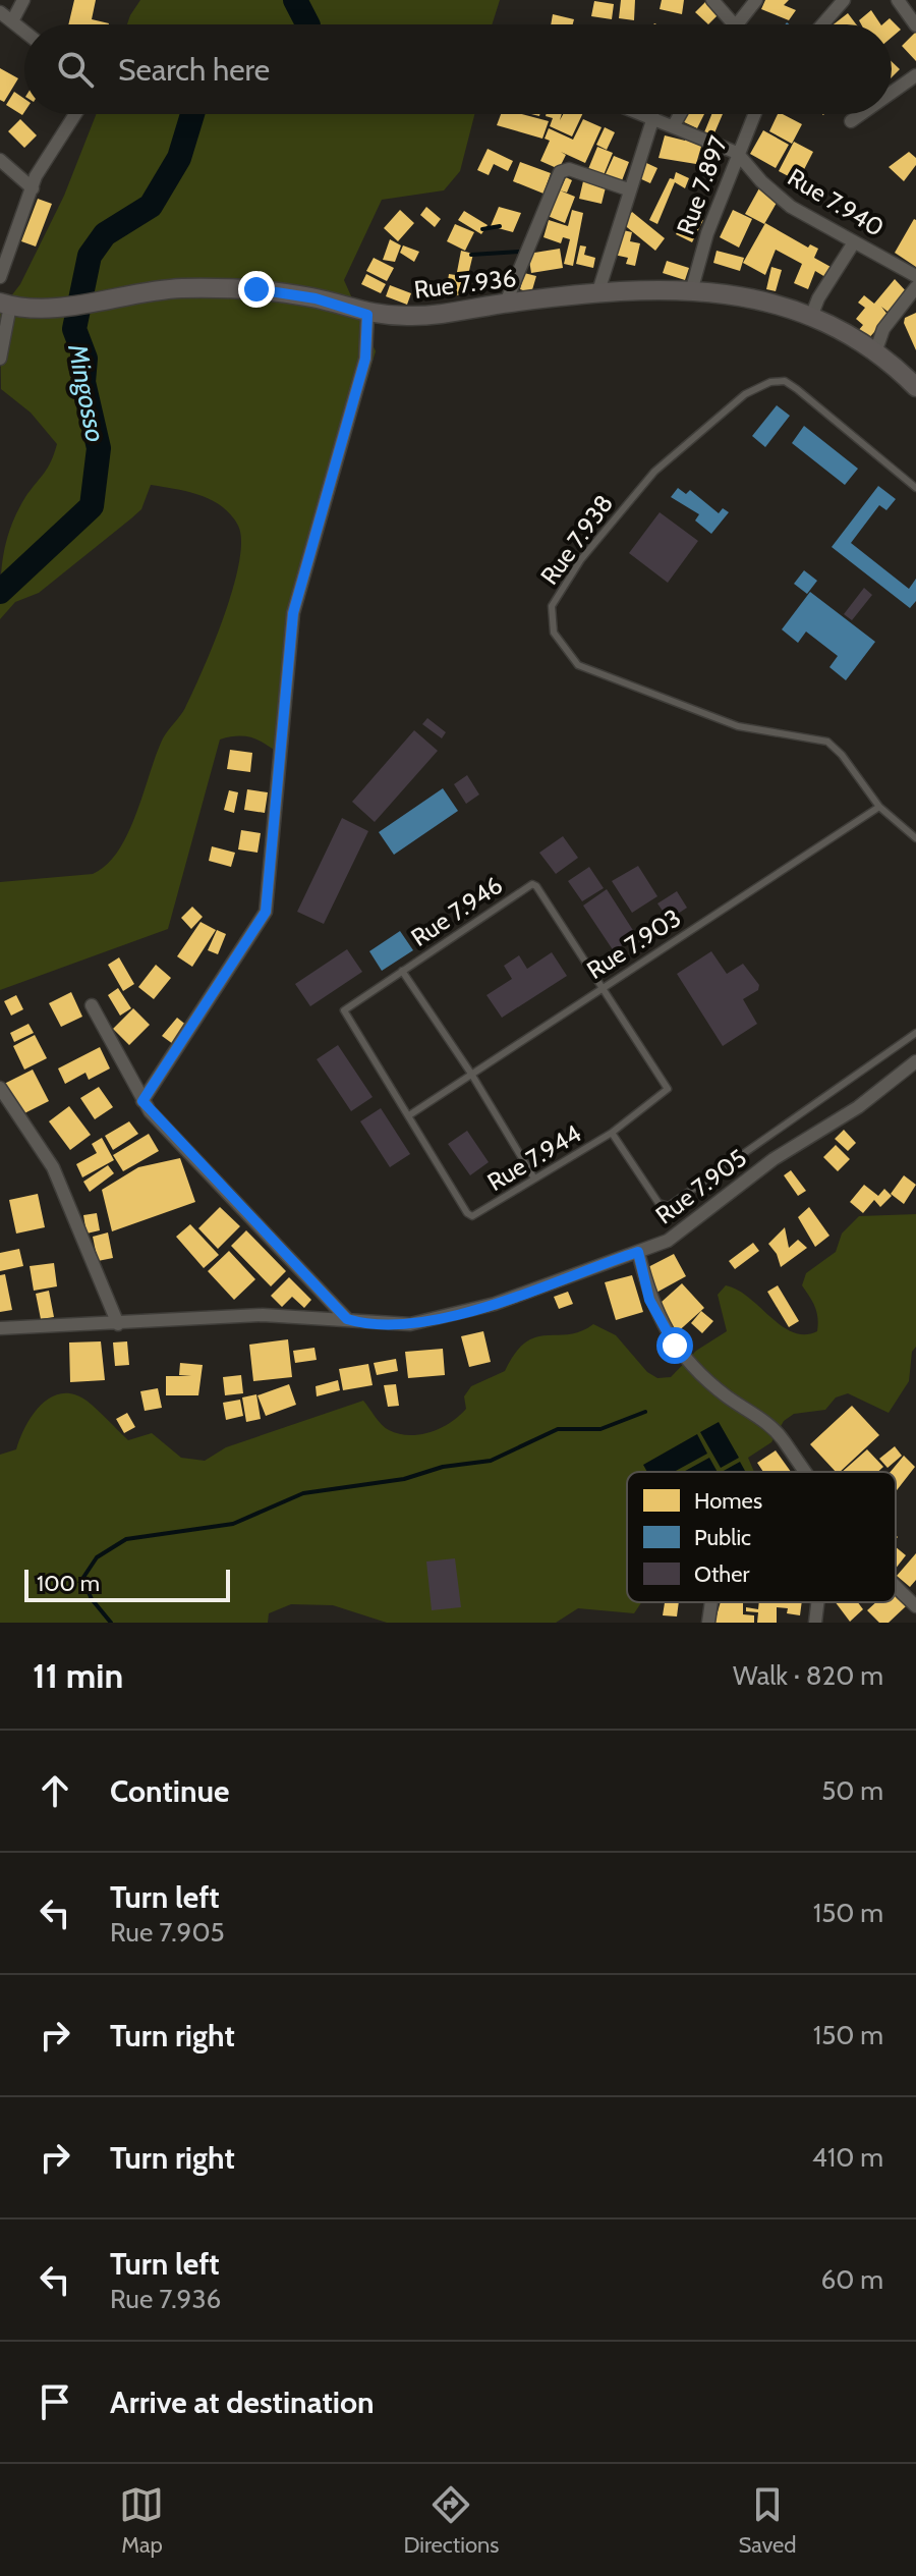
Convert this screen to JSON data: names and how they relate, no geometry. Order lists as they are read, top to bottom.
{
  "streets": {
    "street": [
      "Rue 7.897",
      "Rue 7.940",
      "Rue 7.936",
      "Rue 7.905"
    ],
    "lane": [
      "Rue 7.938",
      "Rue 7.946",
      "Rue 7.903",
      "Rue 7.944"
    ]
  },
  "crossings": [
    ["Rue 7.897", "Rue 7.940"],
    ["Rue 7.897", "Rue 7.936"],
    ["Rue 7.938", "Rue 7.903"],
    ["Rue 7.946", "Rue 7.903"],
    ["Rue 7.946", "Rue 7.944"],
    ["Rue 7.903", "Rue 7.944"]
  ],
  "water": ["Mingosso"],
  "legend": ["Homes", "Public", "Other"],
  "scale_bar": "100 m",
  "page": {
    "search": "Search here",
    "scale": "100 m",
    "heading": ["11 min", "Walk · 820 m"],
    "list": [
      ["Continue", "50 m"],
      ["Turn left", "Rue 7.905", "150 m"],
      ["Turn right", "150 m"],
      ["Turn right", "410 m"],
      ["Turn left", "Rue 7.936", "60 m"],
      "Arrive at destination"
    ],
    "nav": ["Map", "Directions", "Saved"]
  }
}
